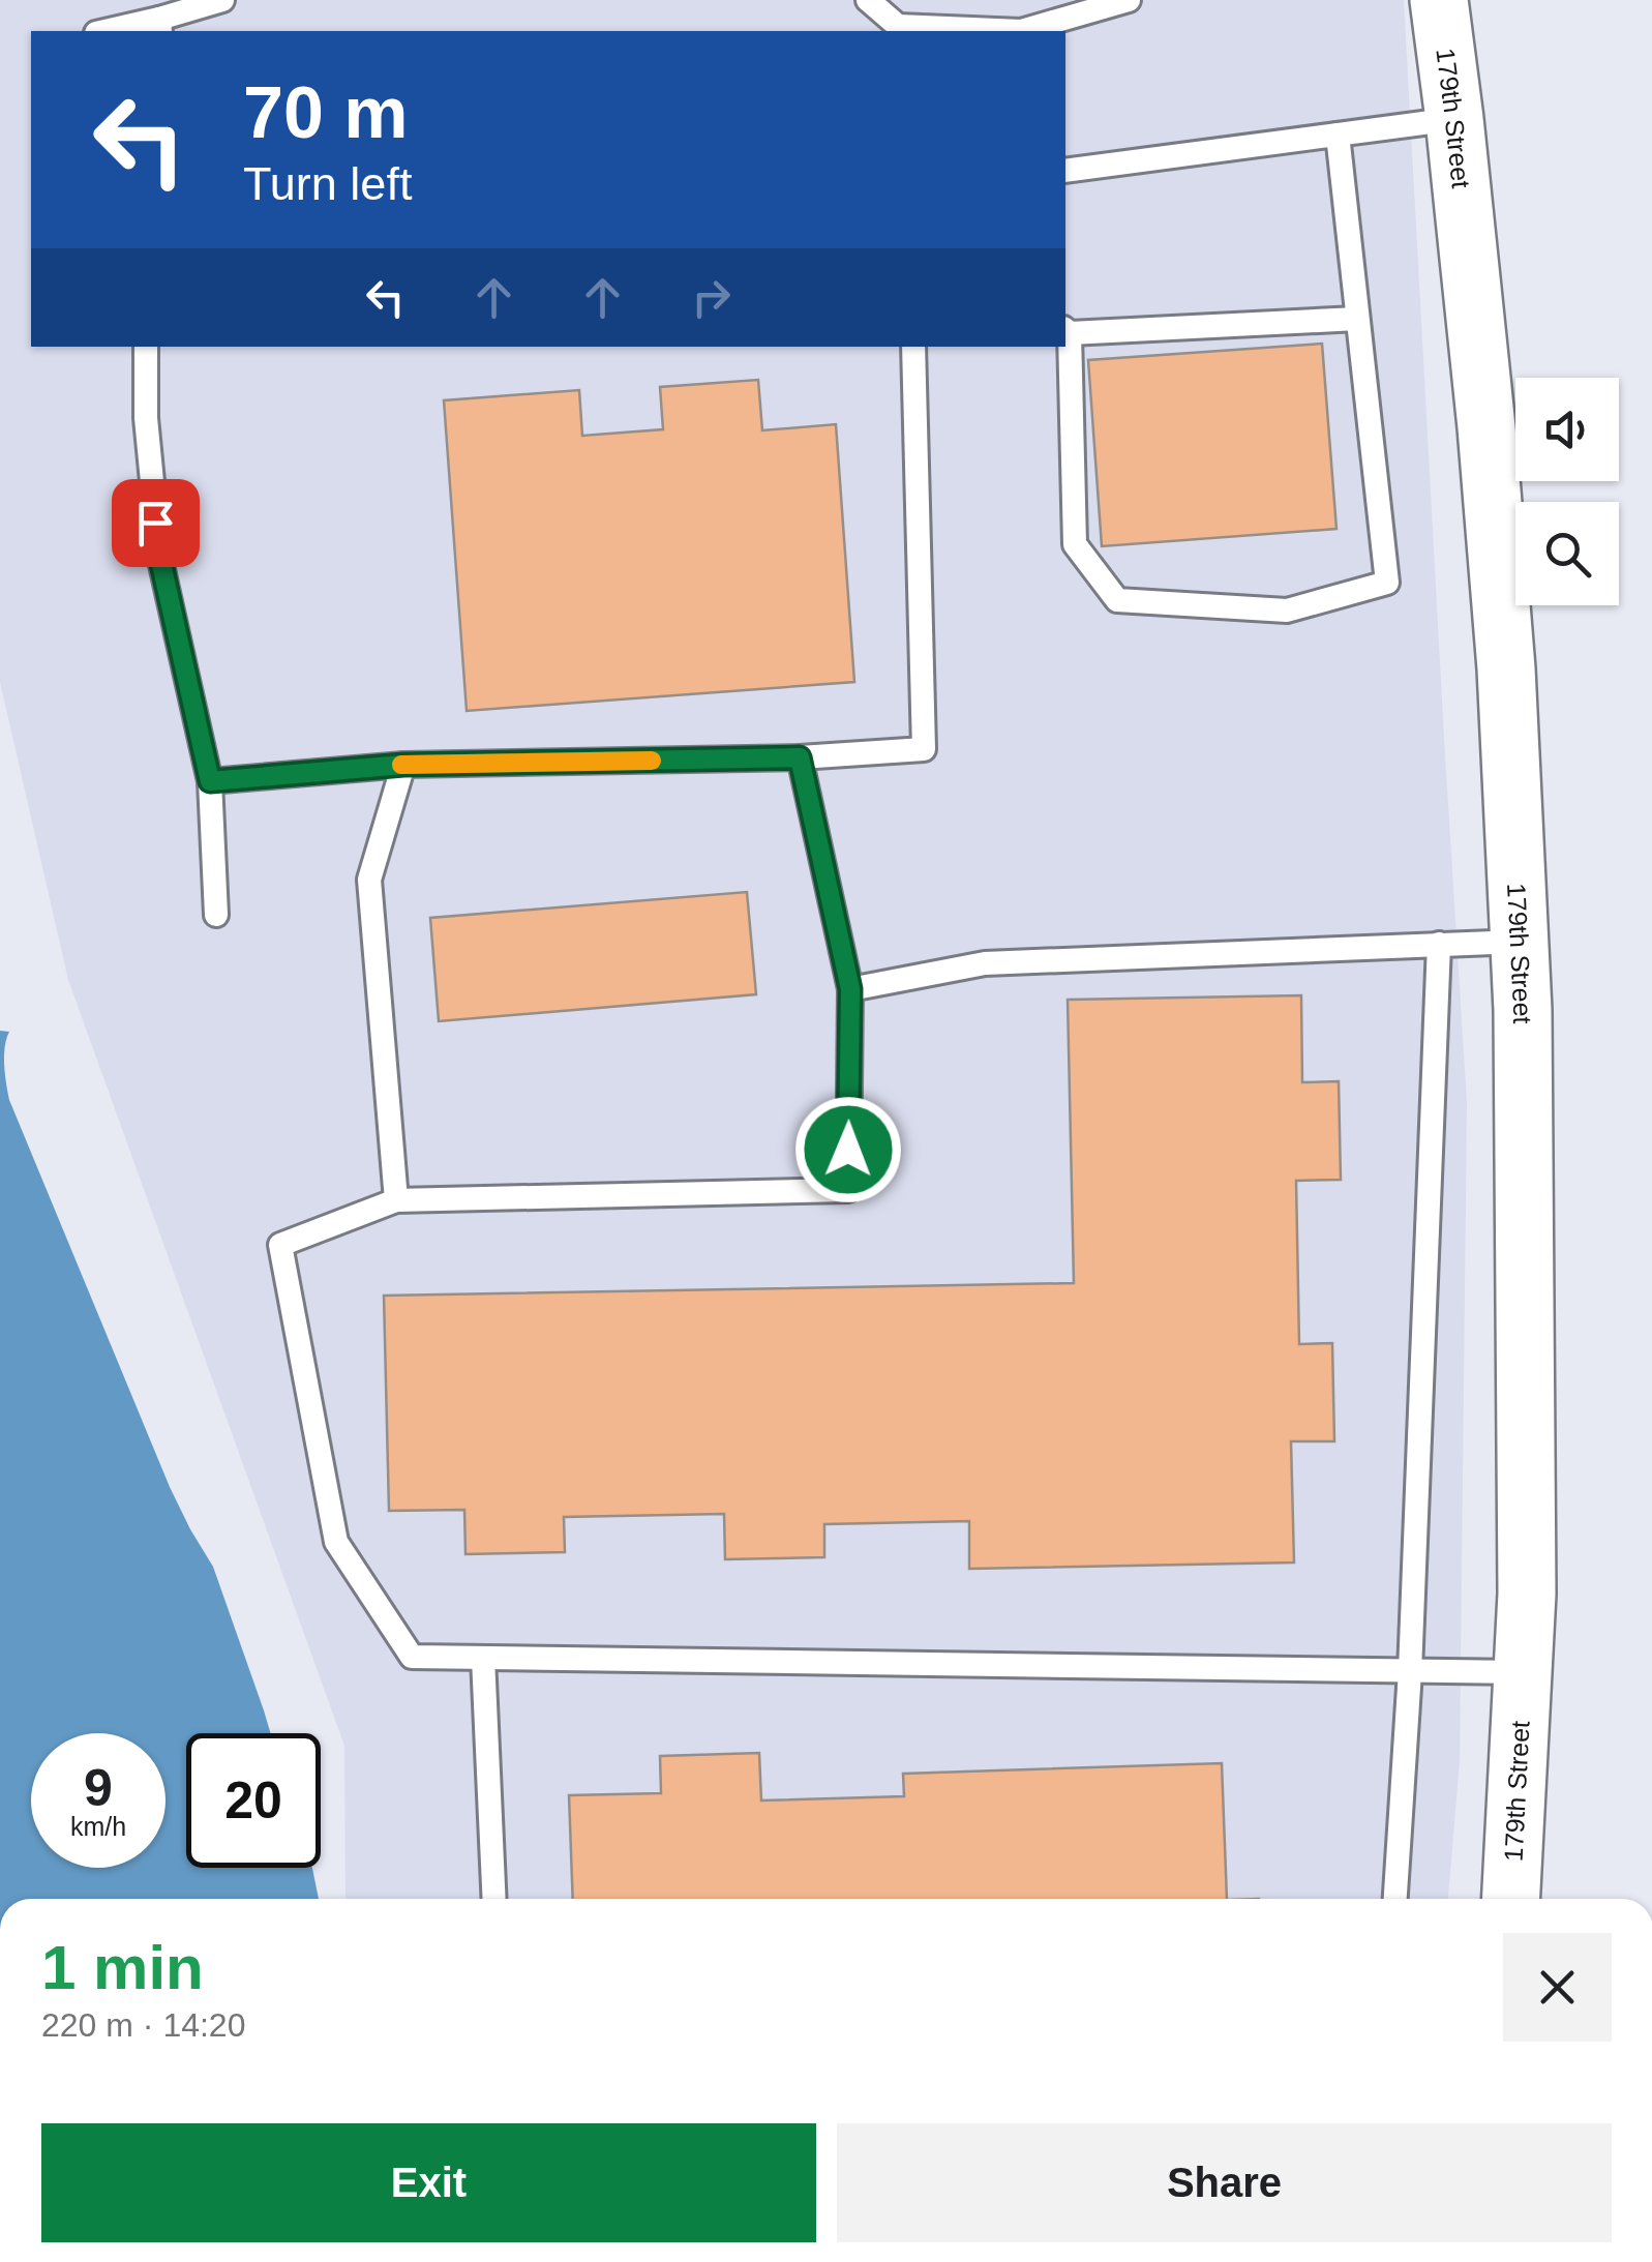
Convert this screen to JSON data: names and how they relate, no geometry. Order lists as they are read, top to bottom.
{
  "streets": {
    "street": ["179th Street"]
  },
  "page": {
    "turn": ["70 m", "Turn left"],
    "speed": "9 km/h",
    "limit": "20",
    "heading": ["1 min", "220 m · 14:20"],
    "buttons": ["Exit", "Share"]
  }
}
